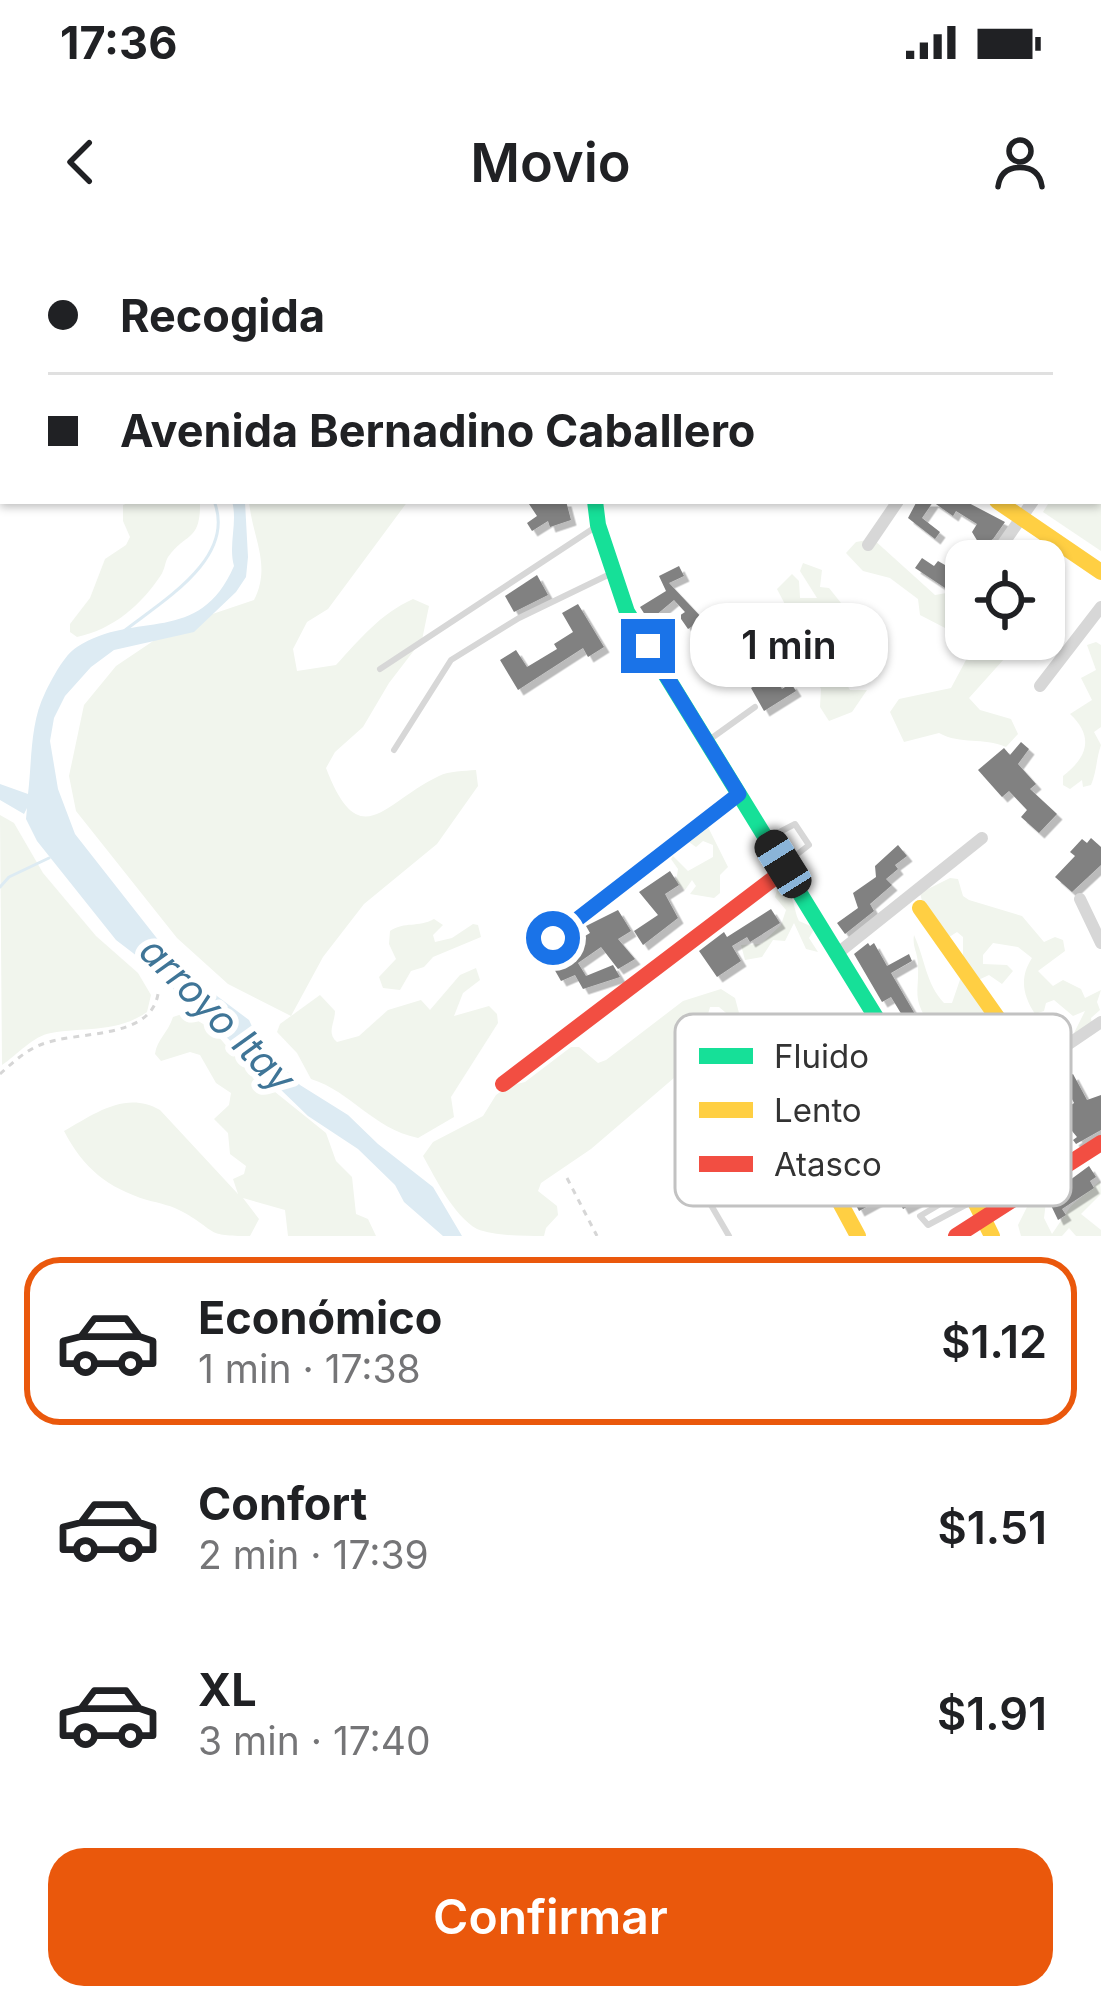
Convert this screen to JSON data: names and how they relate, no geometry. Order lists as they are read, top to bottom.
{
  "water": ["arroyo Itay"],
  "legend": ["Fluido", "Lento", "Atasco"],
  "page": {
    "status": "17:36",
    "header": "Movio",
    "banner": ["Recogida", "Avenida Bernadino Caballero"],
    "bubble": "1 min",
    "list": [
      {
        "name": "Económico",
        "note": "1 min · 17:38",
        "value": "$1.12"
      },
      {
        "name": "Confort",
        "note": "2 min · 17:39",
        "value": "$1.51"
      },
      {
        "name": "XL",
        "note": "3 min · 17:40",
        "value": "$1.91"
      }
    ],
    "buttons": "Confirmar"
  }
}
